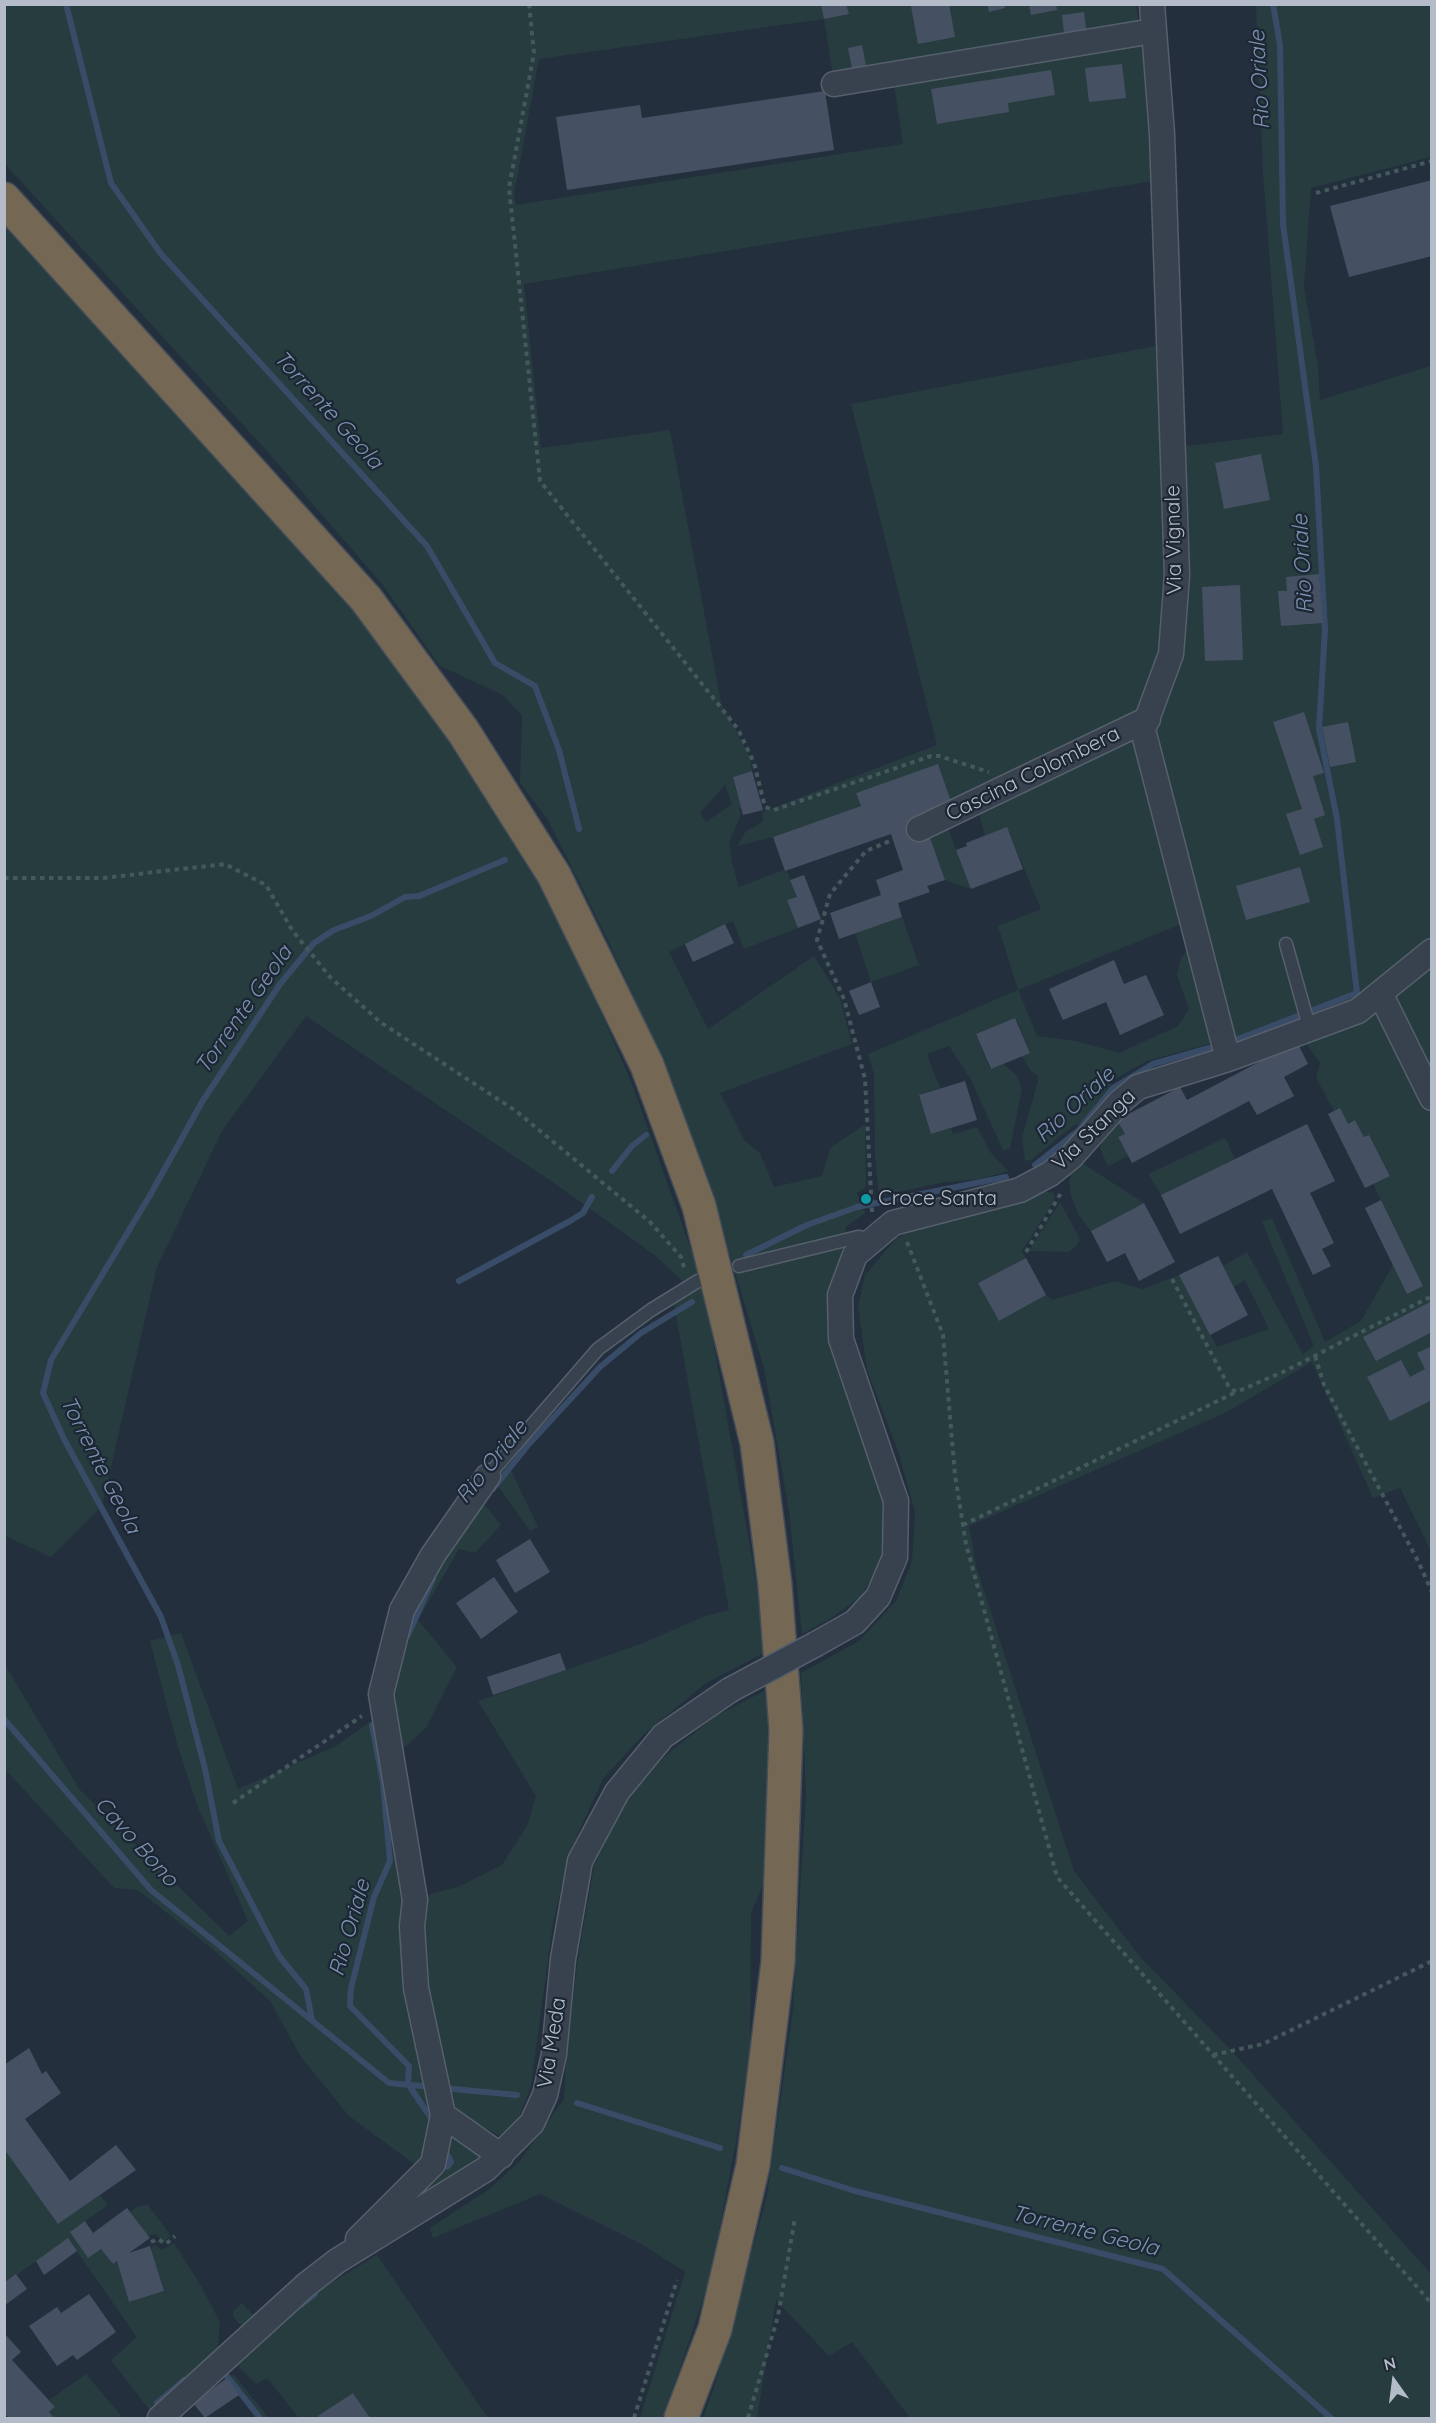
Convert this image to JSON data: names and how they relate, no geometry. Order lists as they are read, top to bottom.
{
  "streets": {
    "street": [
      "Via Vignale",
      "Cascina Colombera",
      "Via Stanga",
      "Via Meda"
    ]
  },
  "crossings": [
    ["Via Vignale", "Cascina Colombera"],
    ["Via Vignale", "Via Stanga"],
    ["Via Stanga", "Via Meda"]
  ],
  "water": ["Rio Oriale", "Torrente Geola", "Cavo Bono"],
  "places": ["Croce Santa"],
  "north": "top"
}
